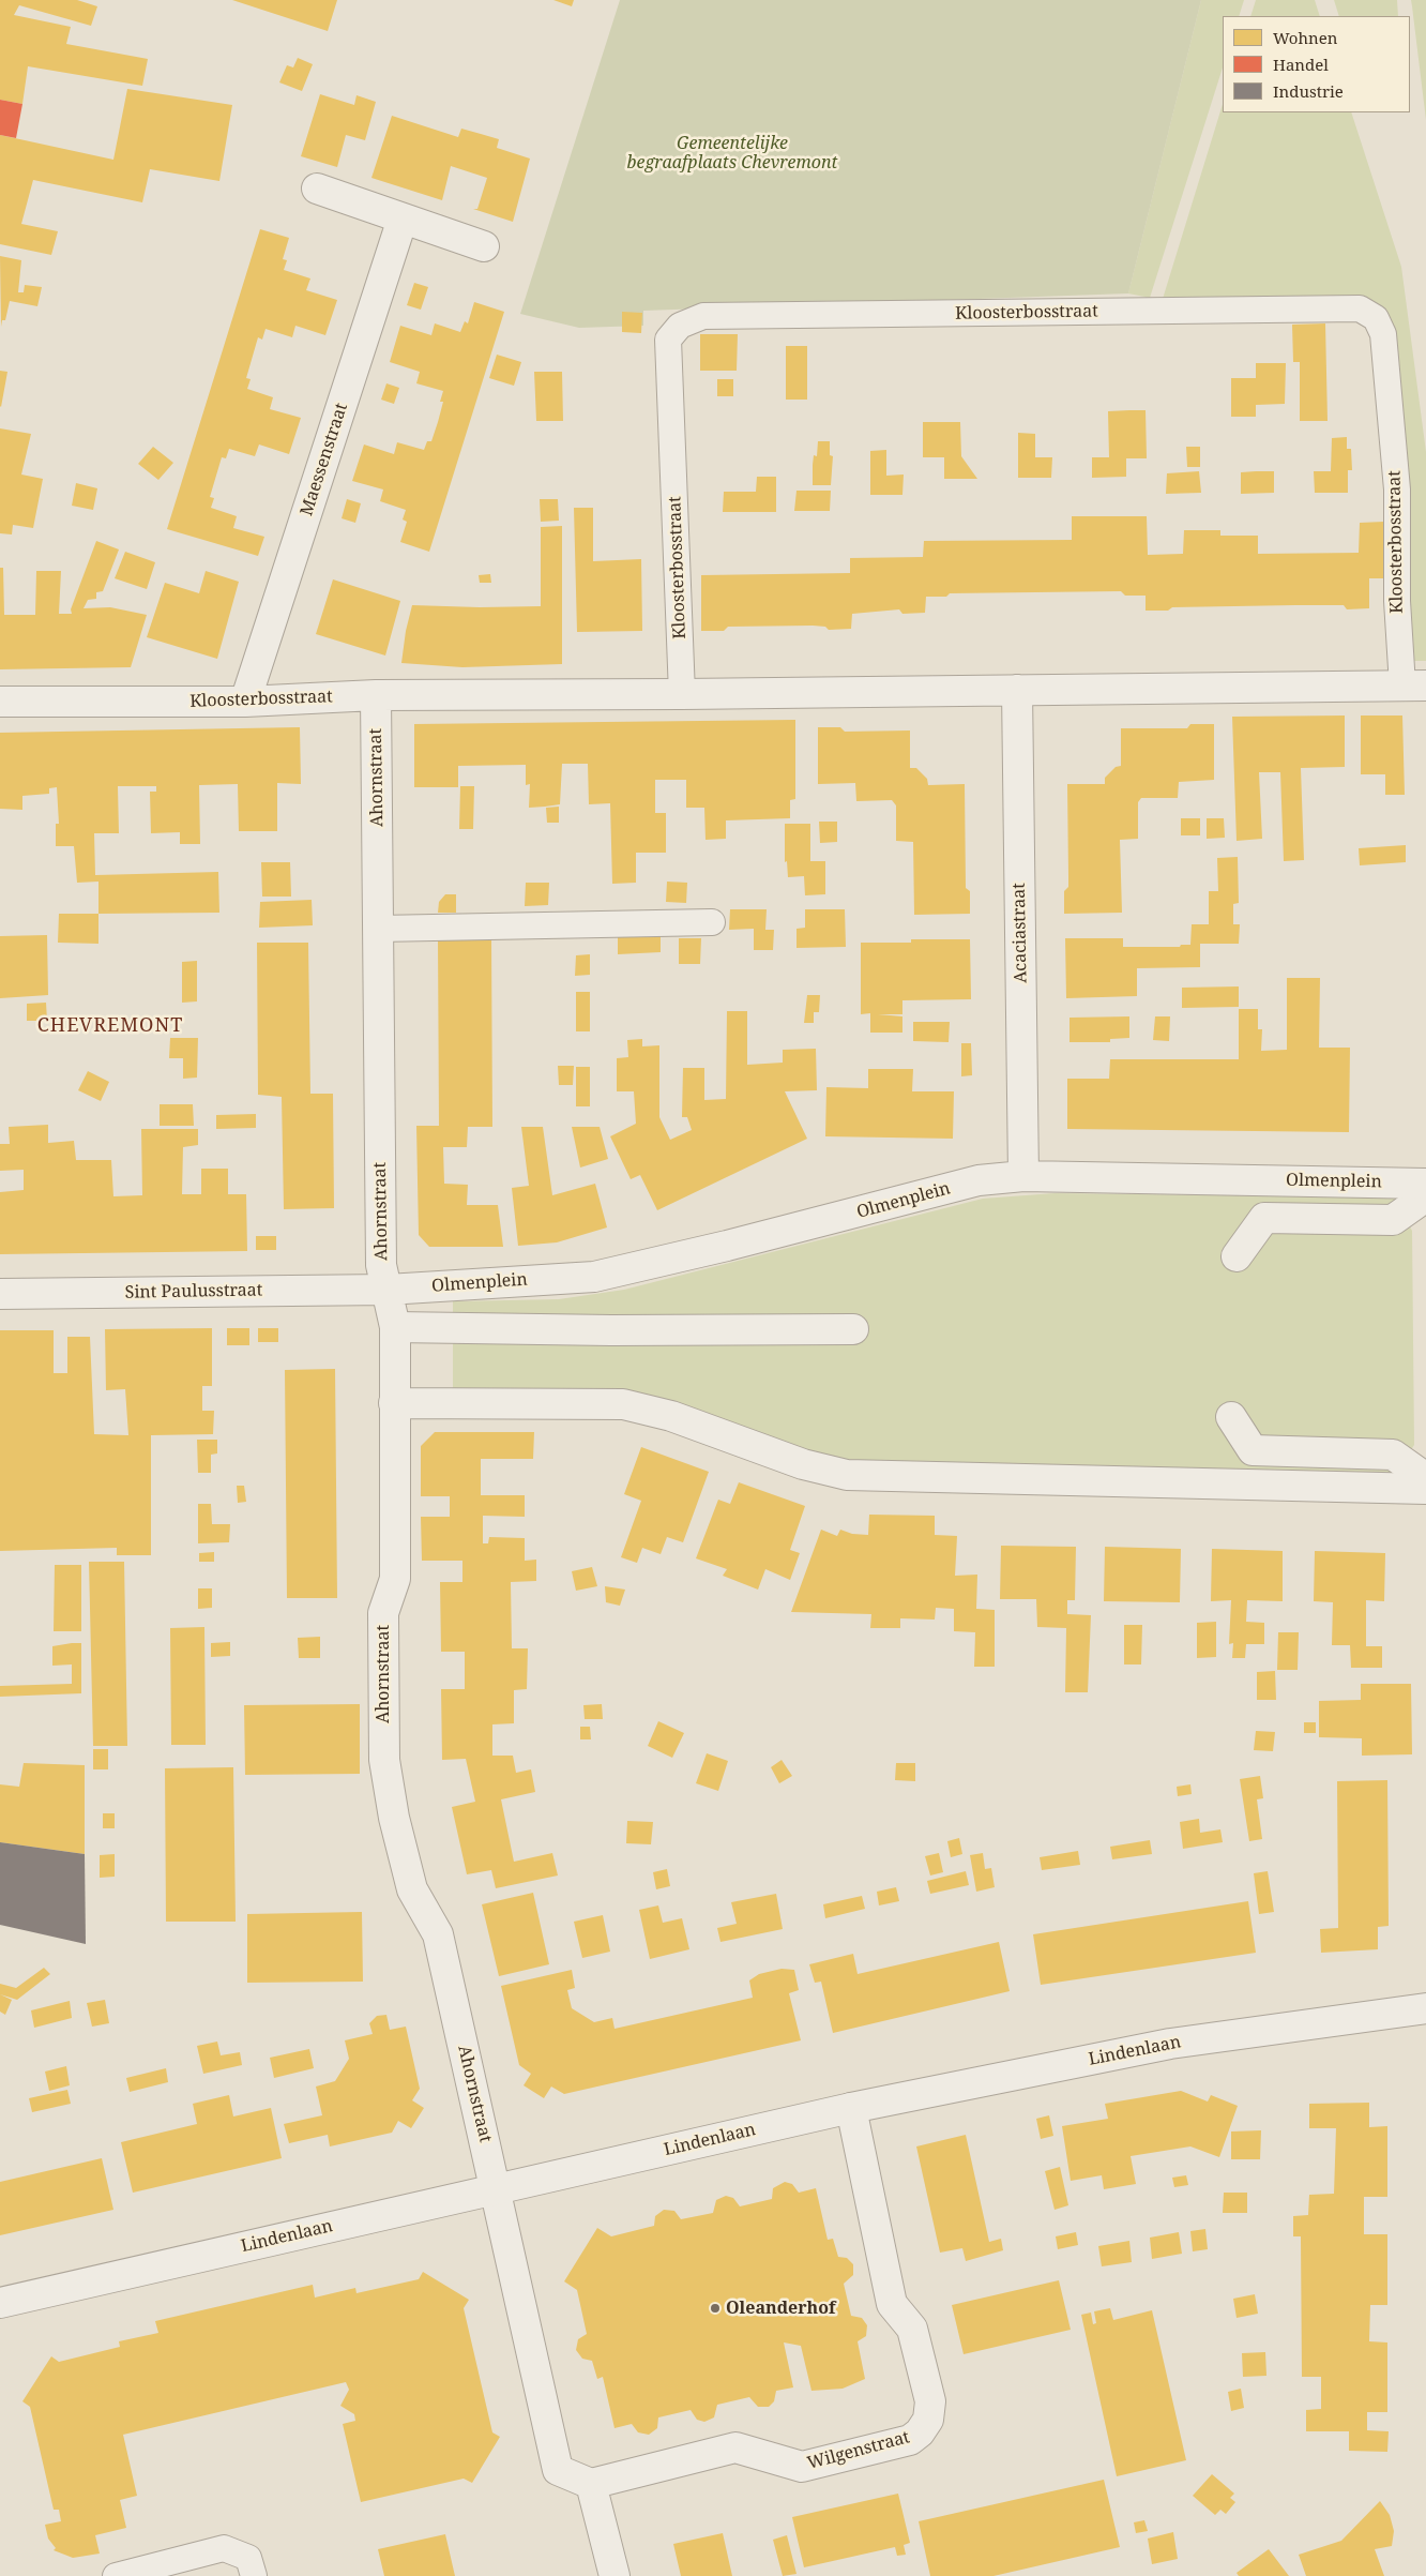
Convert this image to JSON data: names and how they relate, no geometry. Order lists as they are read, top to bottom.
{
  "streets": {
    "street": [
      "Kloosterbosstraat",
      "Maessenstraat",
      "Ahornstraat",
      "Acaciastraat",
      "Olmenplein",
      "Sint Paulusstraat",
      "Lindenlaan",
      "Wilgenstraat"
    ]
  },
  "crossings": [
    ["Kloosterbosstraat", "Maessenstraat"],
    ["Kloosterbosstraat", "Ahornstraat"],
    ["Kloosterbosstraat", "Acaciastraat"],
    ["Ahornstraat", "Olmenplein"],
    ["Ahornstraat", "Sint Paulusstraat"],
    ["Ahornstraat", "Lindenlaan"],
    ["Ahornstraat", "Wilgenstraat"],
    ["Acaciastraat", "Olmenplein"],
    ["Olmenplein", "Sint Paulusstraat"],
    ["Lindenlaan", "Wilgenstraat"]
  ],
  "districts": ["CHEVREMONT"],
  "parks": ["Gemeentelijke begraafplaats Chevremont"],
  "places": ["Oleanderhof"],
  "legend": ["Wohnen", "Handel", "Industrie"]
}
